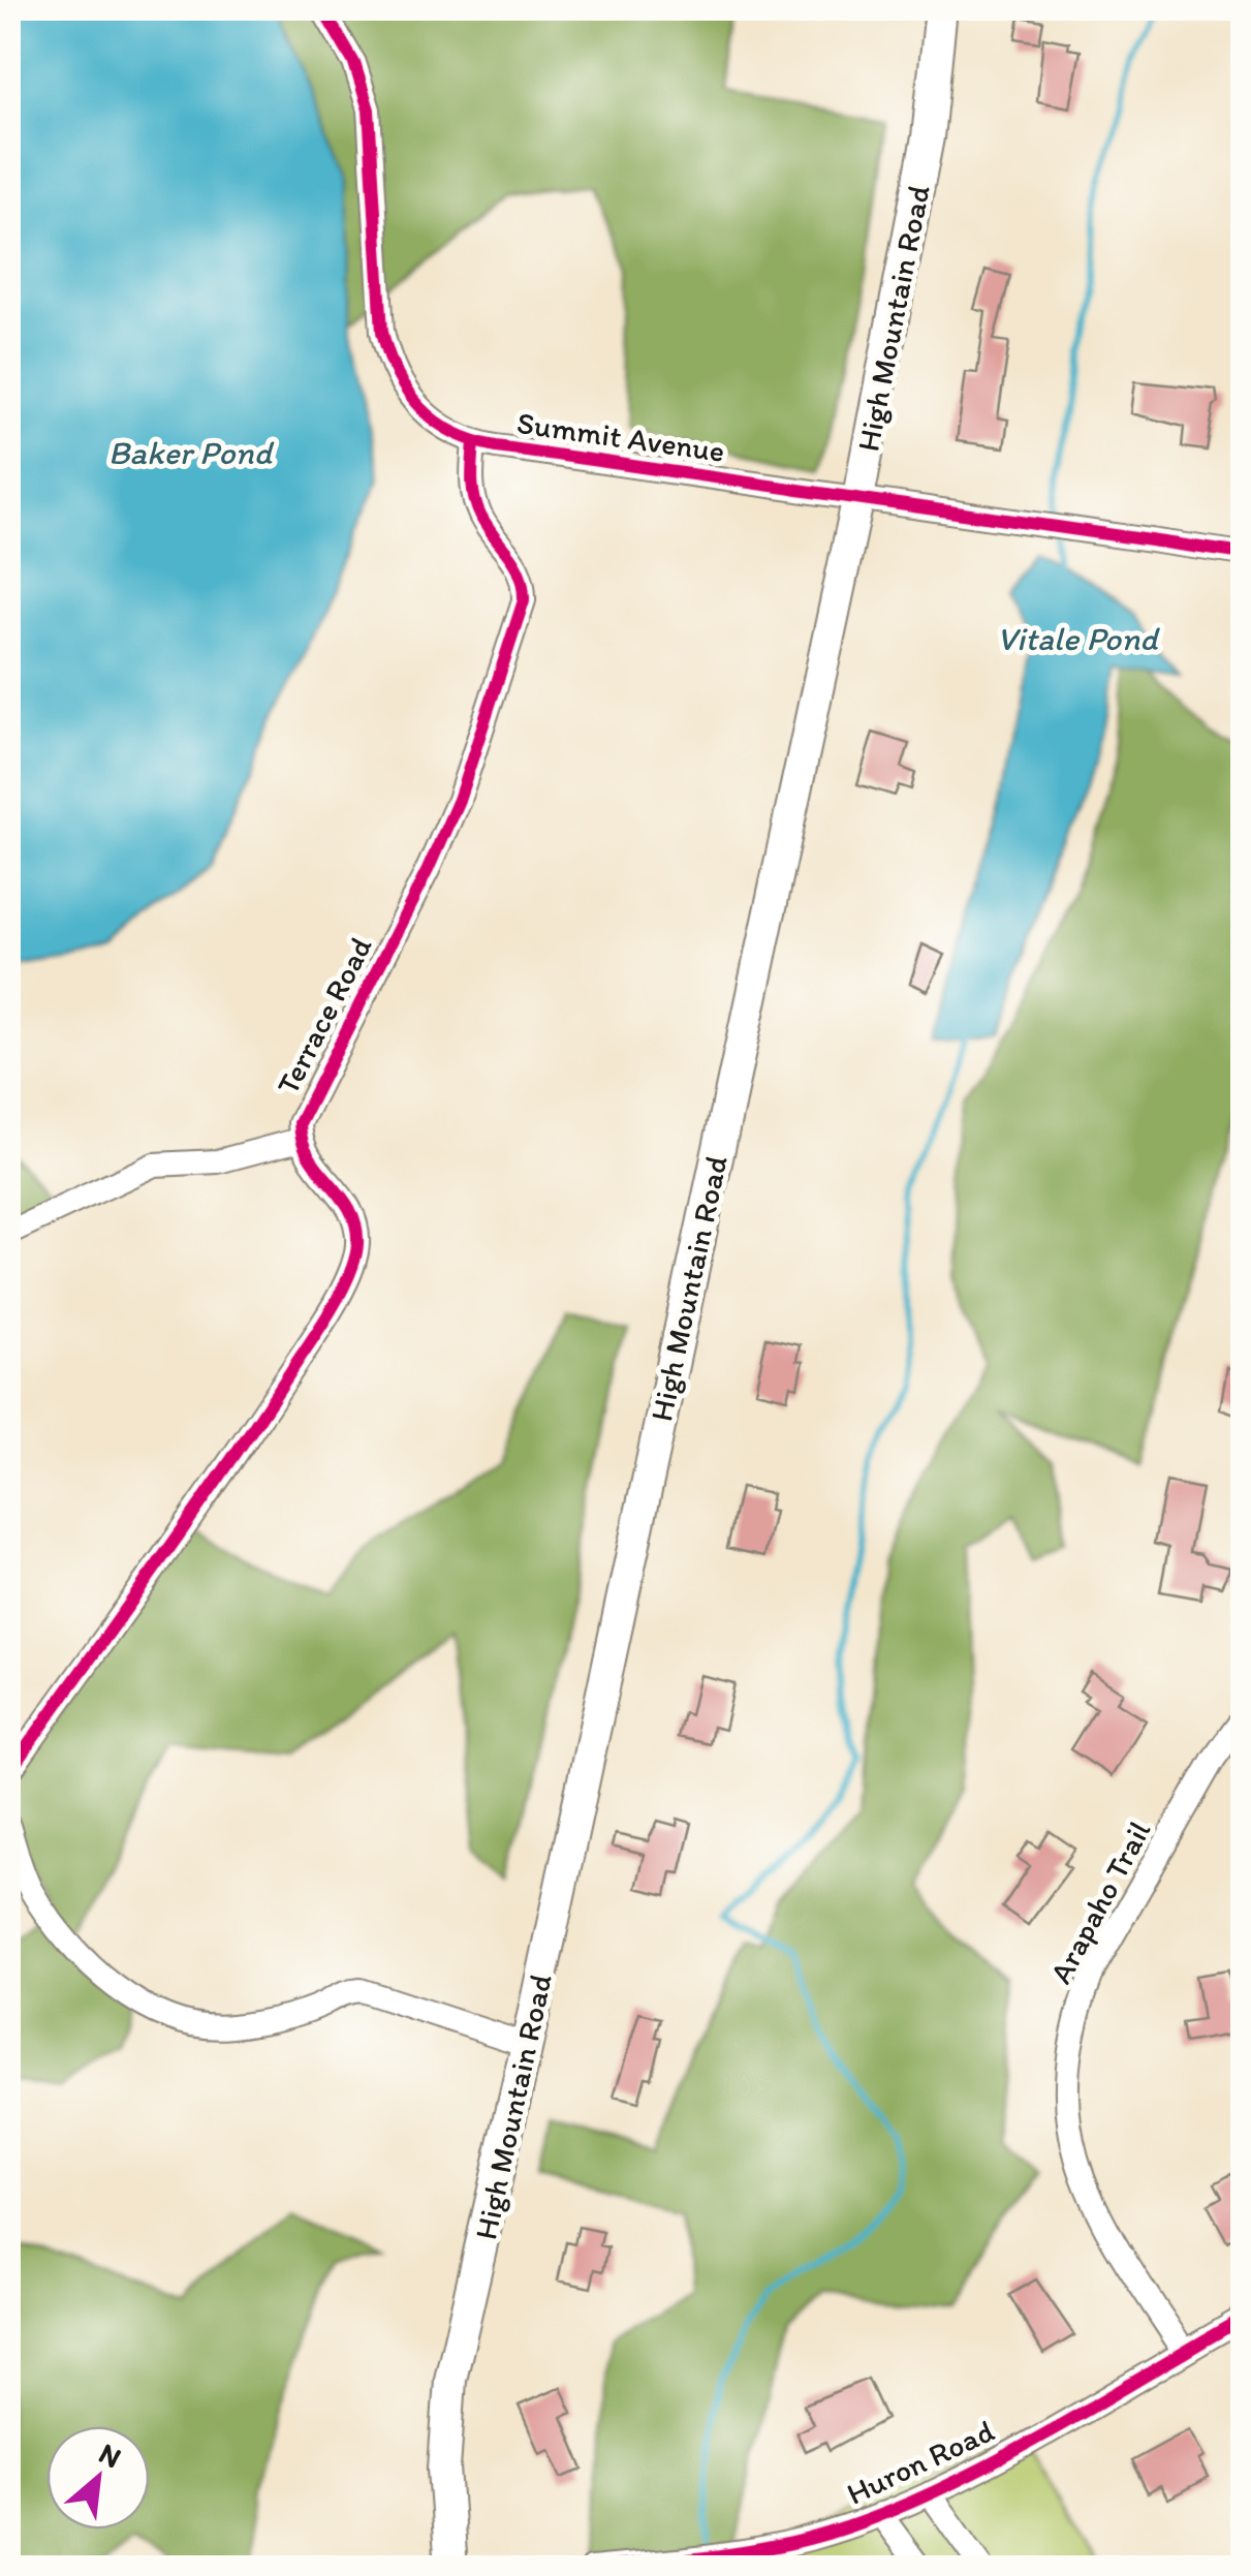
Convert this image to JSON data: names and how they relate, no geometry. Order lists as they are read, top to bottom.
{
  "streets": {
    "main road": ["High Mountain Road"],
    "street": [
      "Summit Avenue",
      "Terrace Road",
      "Arapaho Trail",
      "Huron Road"
    ]
  },
  "crossings": [
    ["High Mountain Road", "Summit Avenue"],
    ["Summit Avenue", "Terrace Road"],
    ["Arapaho Trail", "Huron Road"]
  ],
  "water": ["Baker Pond", "Vitale Pond"],
  "north": "top right"
}
